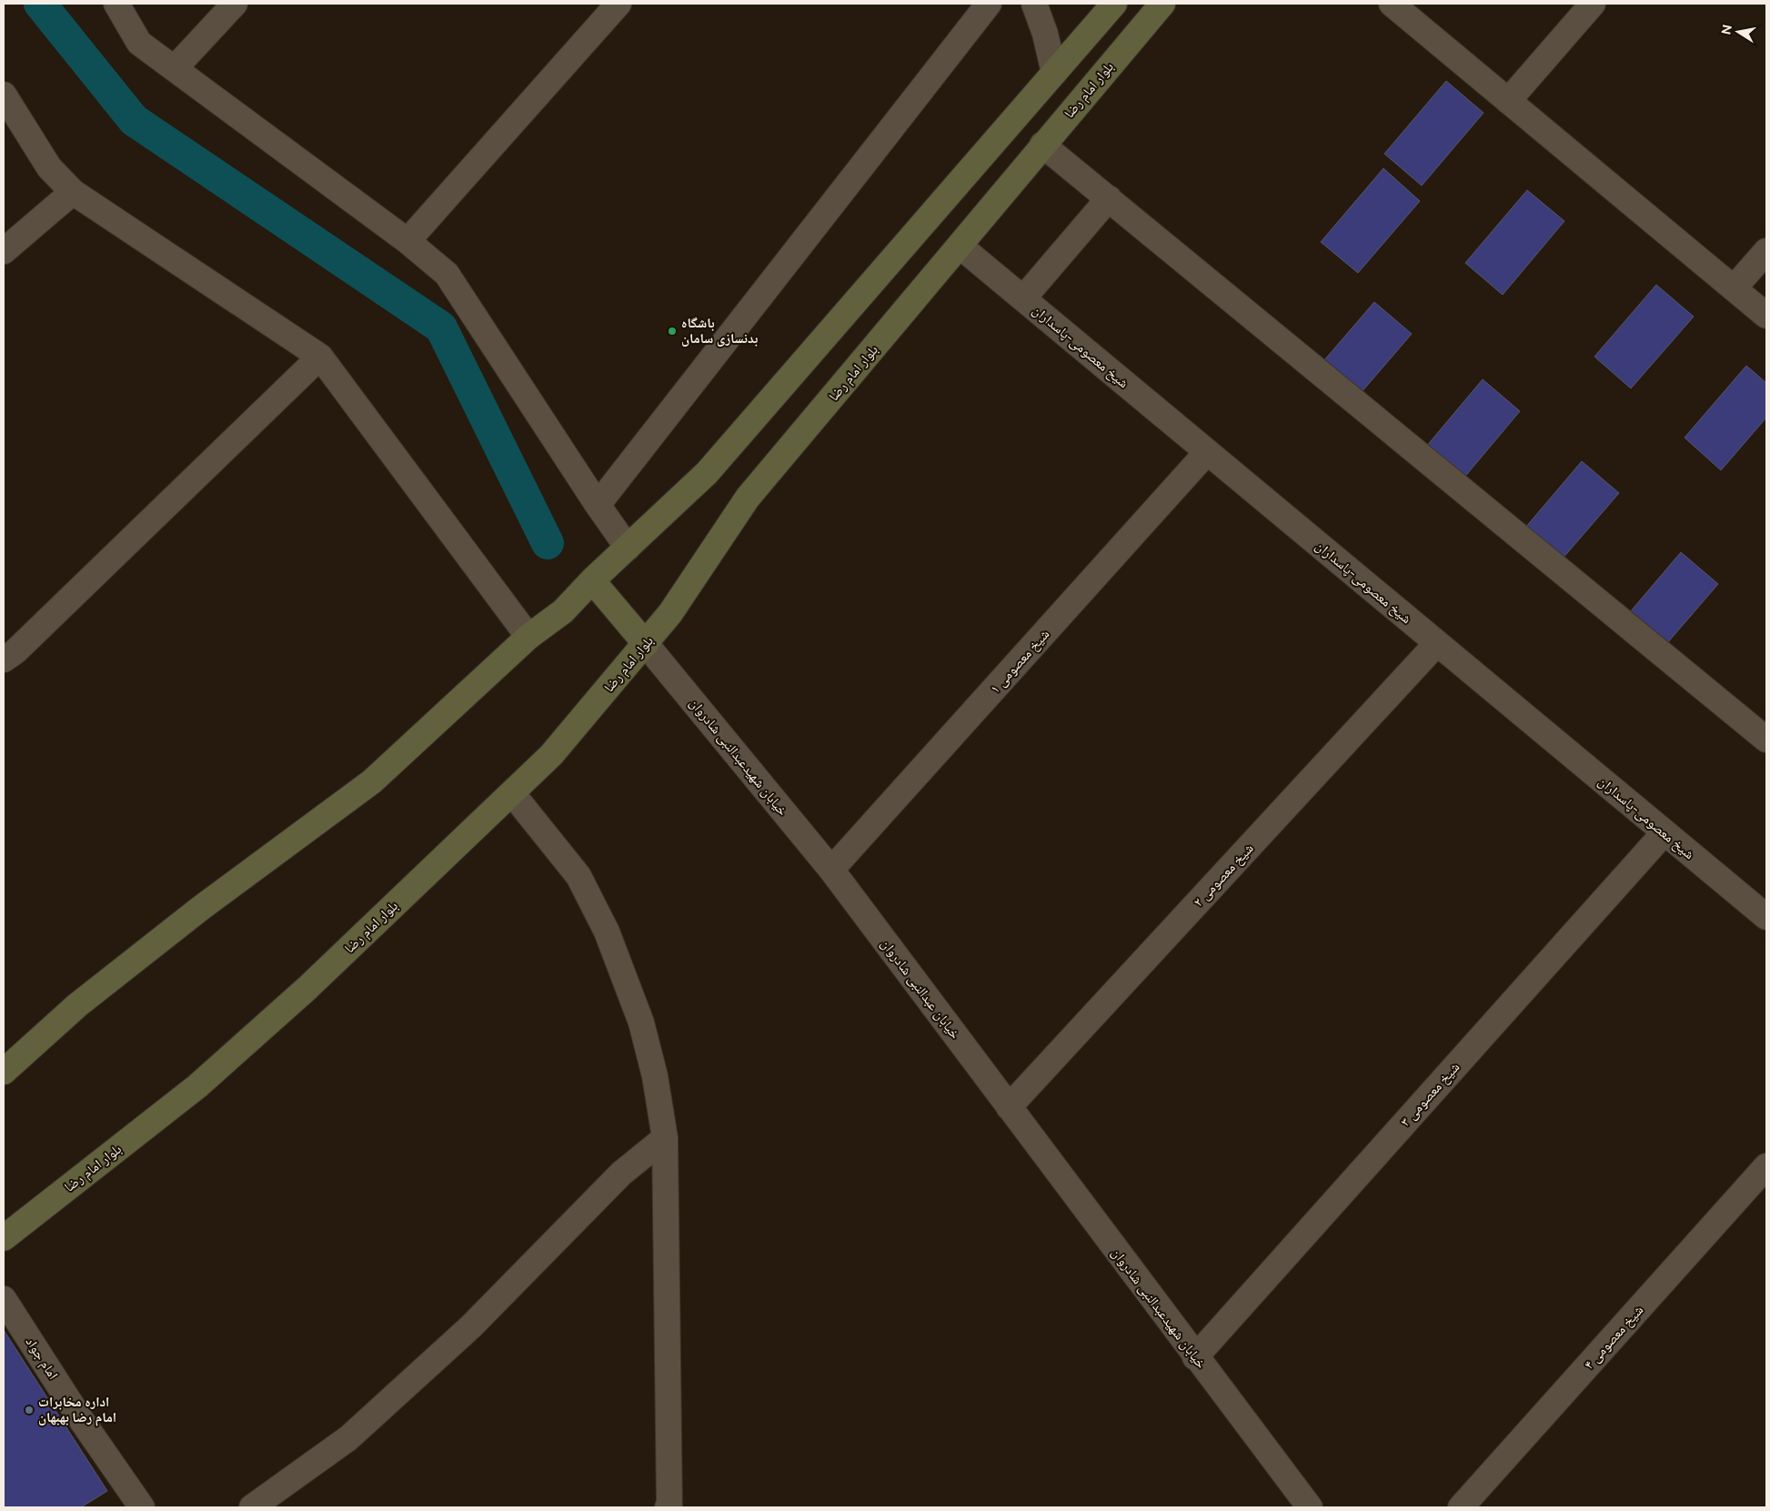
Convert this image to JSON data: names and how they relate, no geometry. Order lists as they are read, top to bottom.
{
  "streets": {
    "main road": ["بلوار امام رضا"],
    "street": [
      "شیخ معصومی-پاسداران",
      "شیخ معصومی ١",
      "خیابان شهیدعبدالنبی شادروان",
      "شیخ معصومی ٢",
      "خیابان عبدالنبی شادروان",
      "شیخ معصومی ٣",
      "شیخ معصومی ۴",
      "امام جواد"
    ]
  },
  "crossings": [
    ["بلوار امام رضا", "شیخ معصومی-پاسداران"],
    ["بلوار امام رضا", "خیابان شهیدعبدالنبی شادروان"],
    ["شیخ معصومی-پاسداران", "شیخ معصومی ١"],
    ["شیخ معصومی-پاسداران", "شیخ معصومی ٢"],
    ["شیخ معصومی-پاسداران", "شیخ معصومی ٣"],
    ["شیخ معصومی ١", "خیابان شهیدعبدالنبی شادروان"],
    ["شیخ معصومی ١", "خیابان عبدالنبی شادروان"],
    ["خیابان شهیدعبدالنبی شادروان", "شیخ معصومی ٢"],
    ["خیابان شهیدعبدالنبی شادروان", "خیابان عبدالنبی شادروان"],
    ["خیابان شهیدعبدالنبی شادروان", "شیخ معصومی ٣"],
    ["شیخ معصومی ٢", "خیابان عبدالنبی شادروان"]
  ],
  "places": ["باشگاه بدنسازی سامان", "اداره مخابرات امام رضا بهبهان"],
  "north": "left"
}
